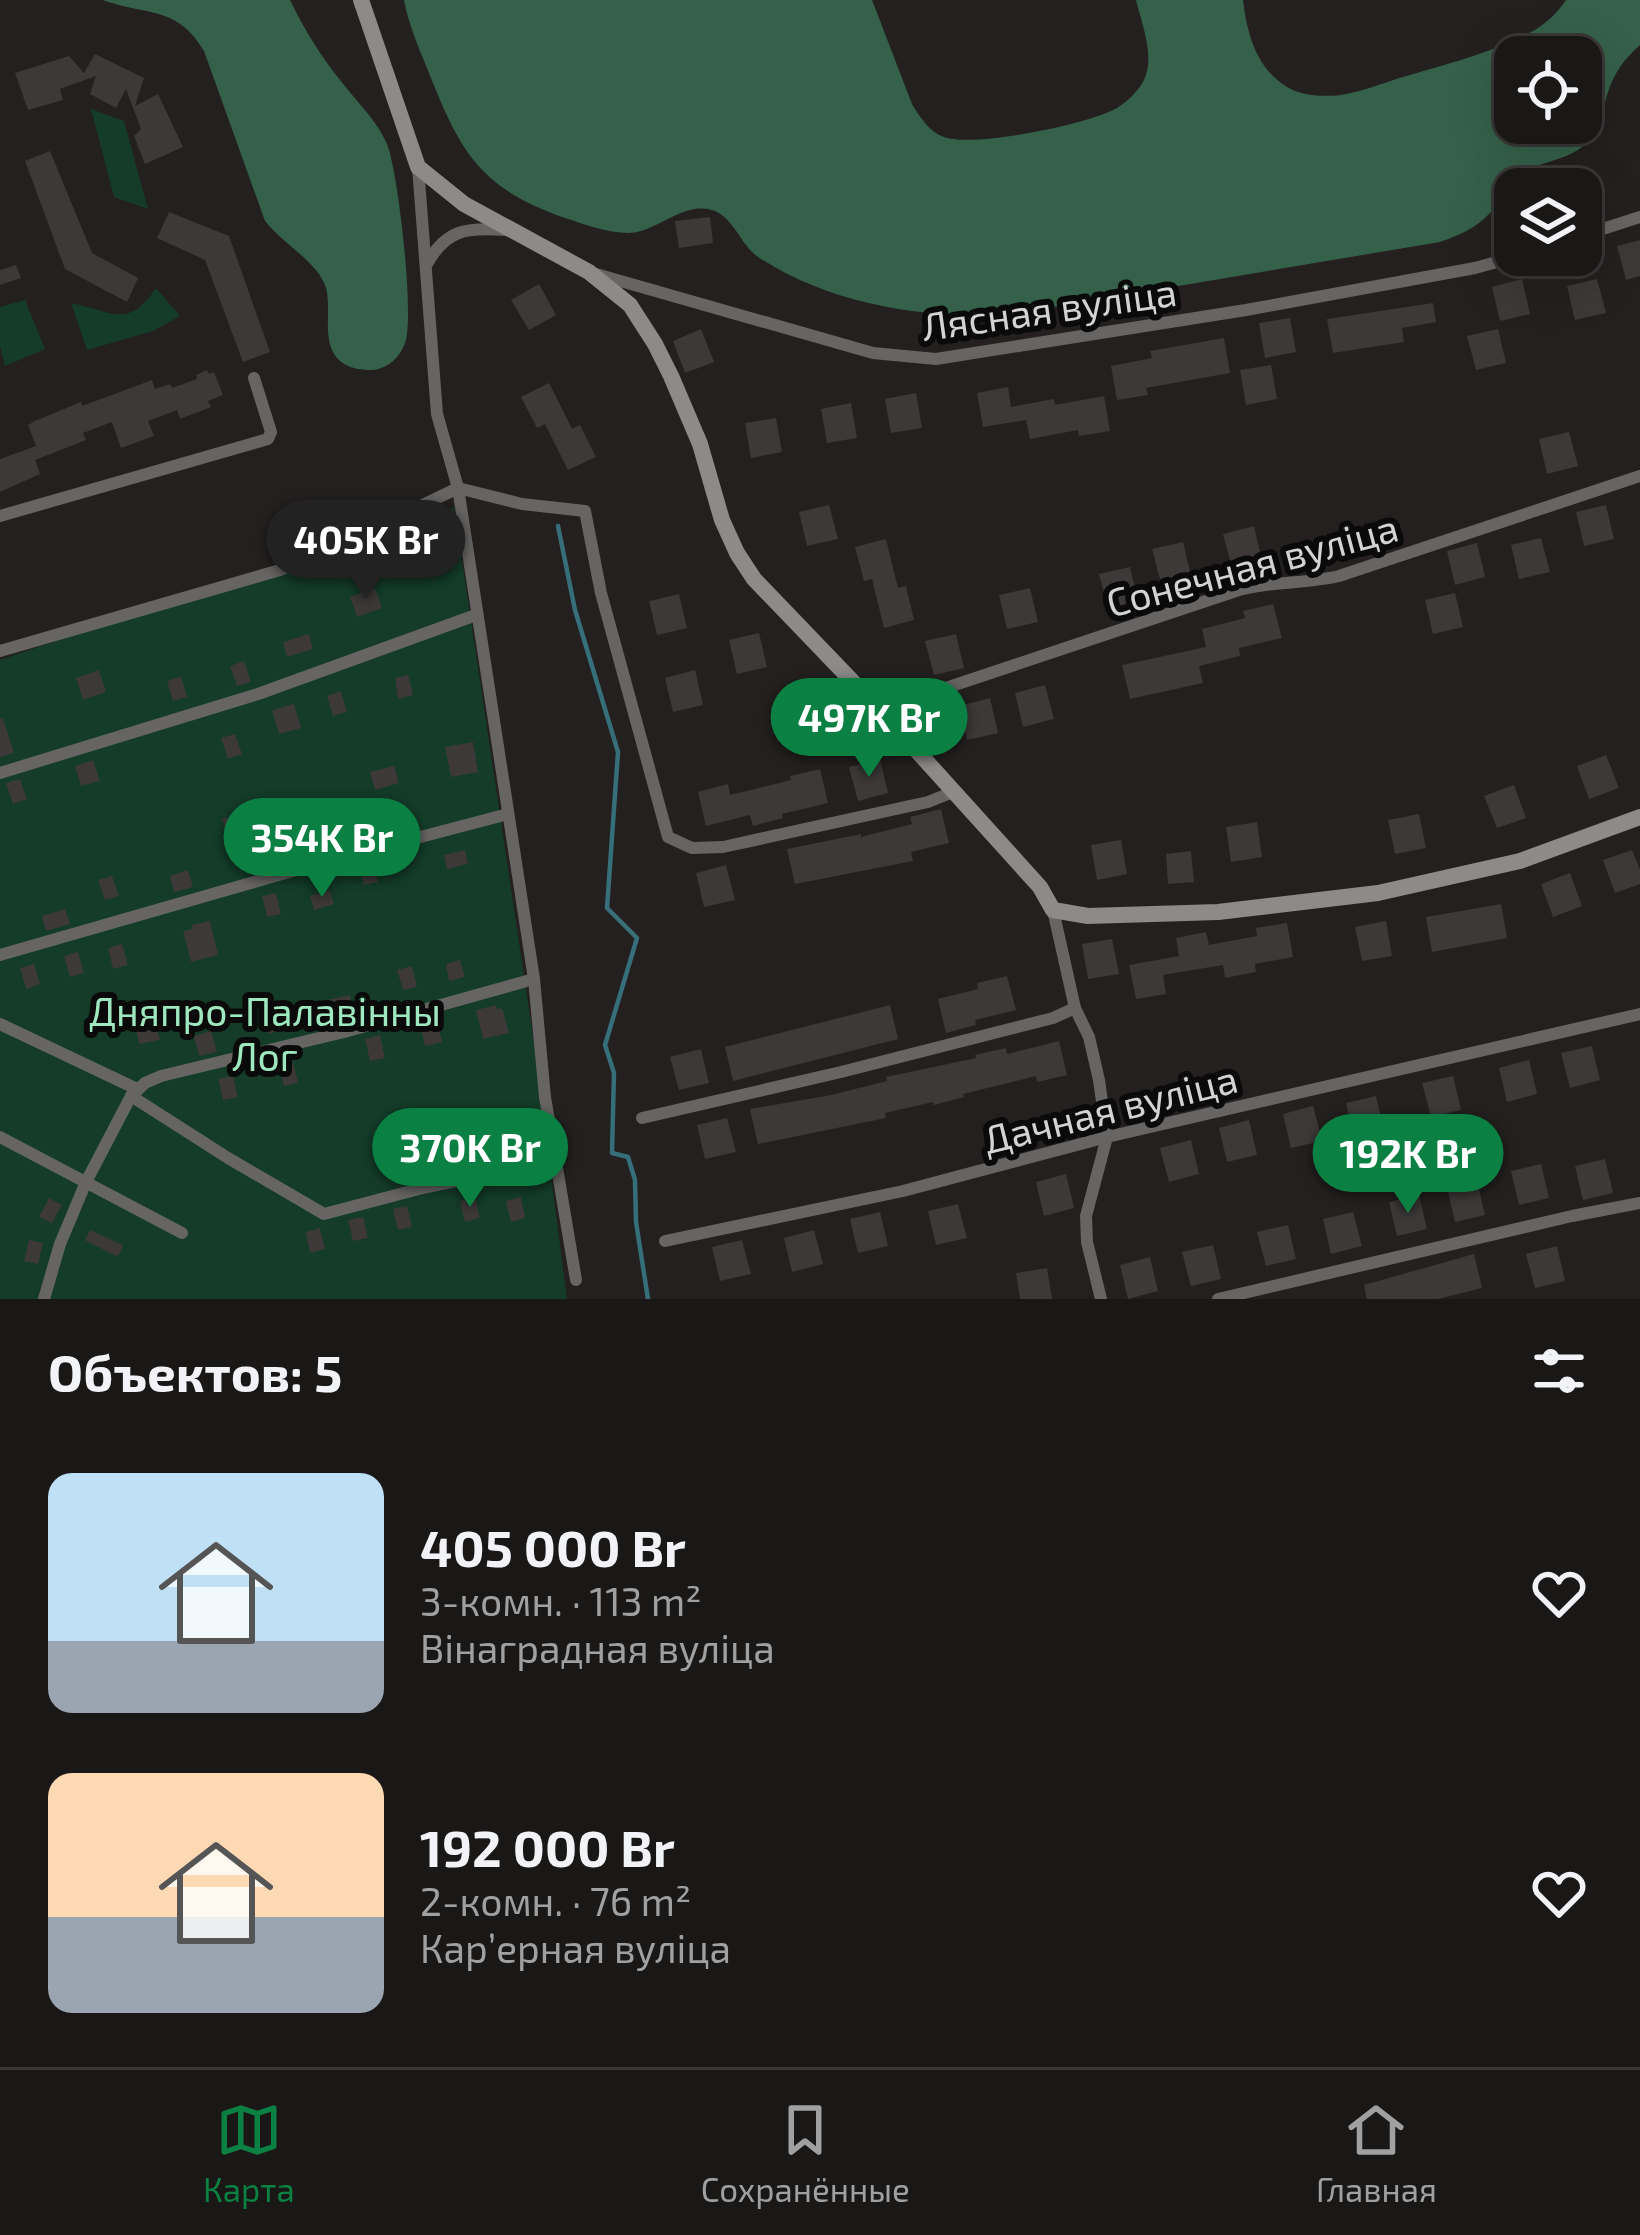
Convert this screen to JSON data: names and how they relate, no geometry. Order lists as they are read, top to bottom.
{
  "streets": {
    "street": ["Лясная вуліца", "Сонечная вуліца", "Дачная вуліца"]
  },
  "parks": ["Дняпро-Палавінны Лог"],
  "page": {
    "price": [
      "405K Br",
      "497K Br",
      "354K Br",
      "370K Br",
      "192K Br"
    ],
    "heading": "Объектов: 5",
    "list": [
      {
        "name": "405 000 Br",
        "note": "3-комн. · 113 m² · Вінаградная вуліца"
      },
      {
        "name": "192 000 Br",
        "note": "2-комн. · 76 m² · Карʼерная вуліца"
      }
    ],
    "tabs": ["Карта", "Сохранённые", "Главная"]
  }
}
